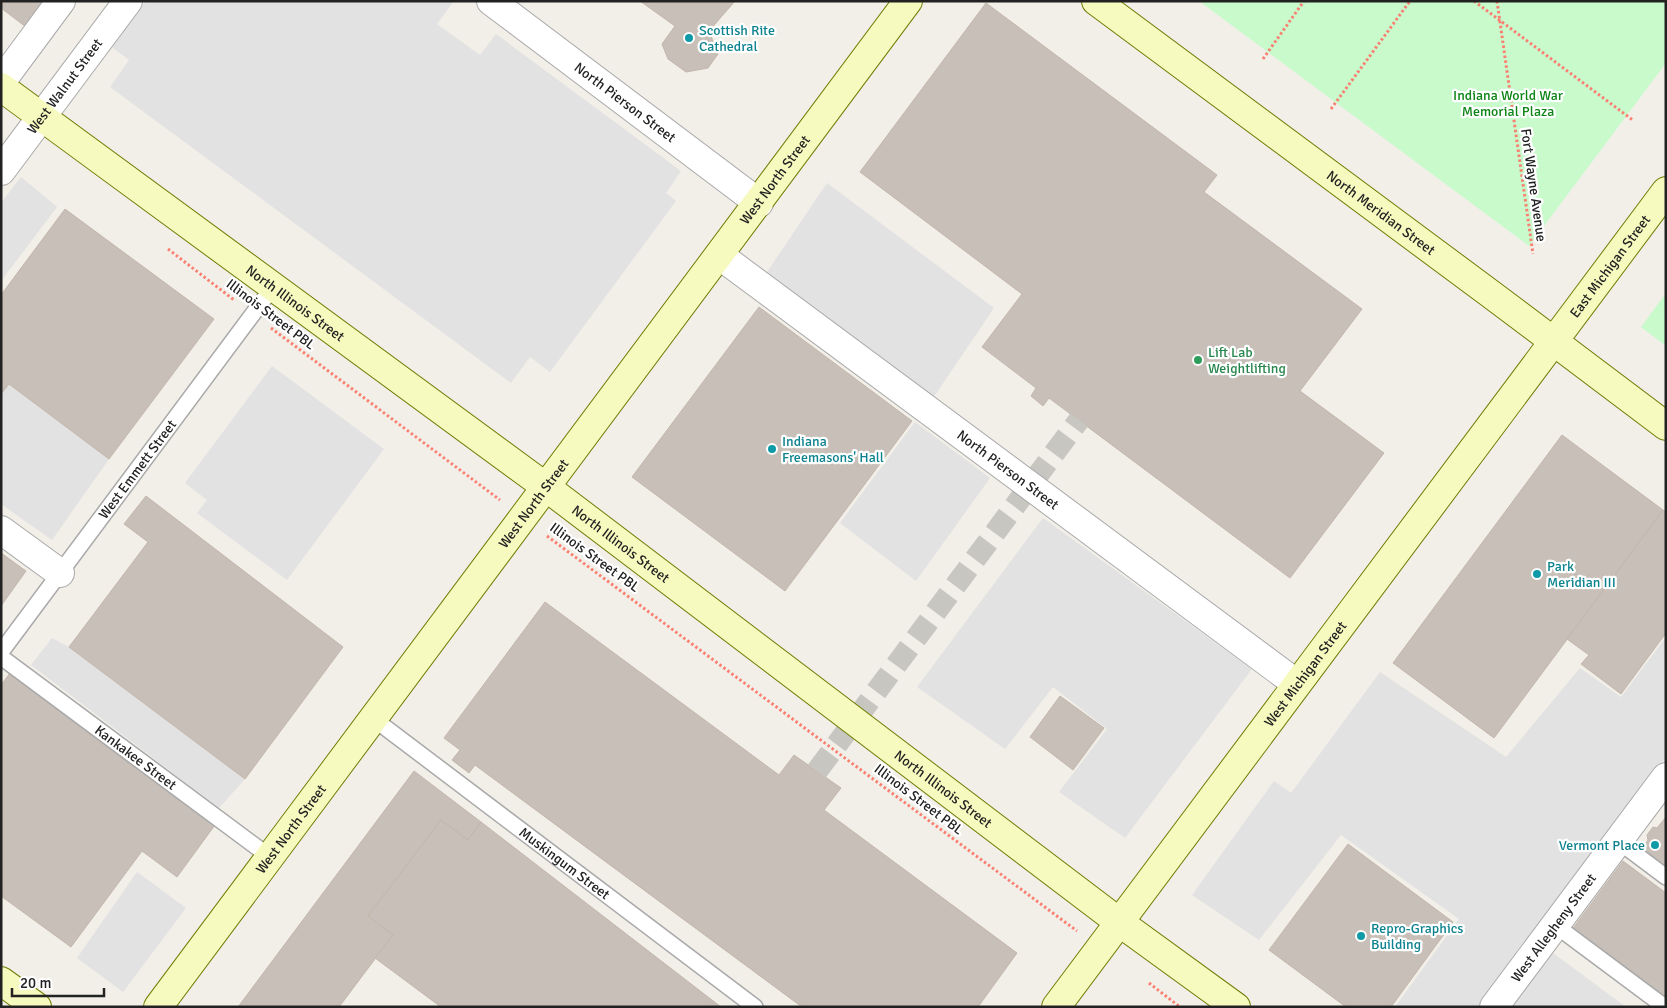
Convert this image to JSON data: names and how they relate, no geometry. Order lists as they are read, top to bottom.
{
  "streets": {
    "main road": [
      "West North Street",
      "North Meridian Street",
      "East Michigan Street",
      "North Illinois Street",
      "West Michigan Street"
    ],
    "street": ["West Walnut Street", "North Pierson Street", "West Allegheny Street"],
    "lane": ["West Emmett Street", "Kankakee Street", "Muskingum Street"],
    "path": ["Fort Wayne Avenue", "Illinois Street PBL"]
  },
  "crossings": [
    ["West Walnut Street", "North Illinois Street"],
    ["North Pierson Street", "West North Street"],
    ["North Pierson Street", "West Michigan Street"],
    ["West North Street", "North Illinois Street"],
    ["West North Street", "Illinois Street PBL"],
    ["West North Street", "Kankakee Street"],
    ["West North Street", "Muskingum Street"],
    ["North Meridian Street", "East Michigan Street"],
    ["North Meridian Street", "West Michigan Street"],
    ["East Michigan Street", "West Michigan Street"],
    ["North Illinois Street", "West Emmett Street"],
    ["North Illinois Street", "West Michigan Street"],
    ["Illinois Street PBL", "West Emmett Street"],
    ["Illinois Street PBL", "West Michigan Street"]
  ],
  "parks": ["Indiana World War Memorial Plaza"],
  "places": [
    "Scottish Rite Cathedral",
    "Lift Lab Weightlifting",
    "Indiana Freemasons' Hall",
    "Park Meridian III",
    "Vermont Place",
    "Repro-Graphics Building"
  ],
  "scale_bar": "20 m"
}
